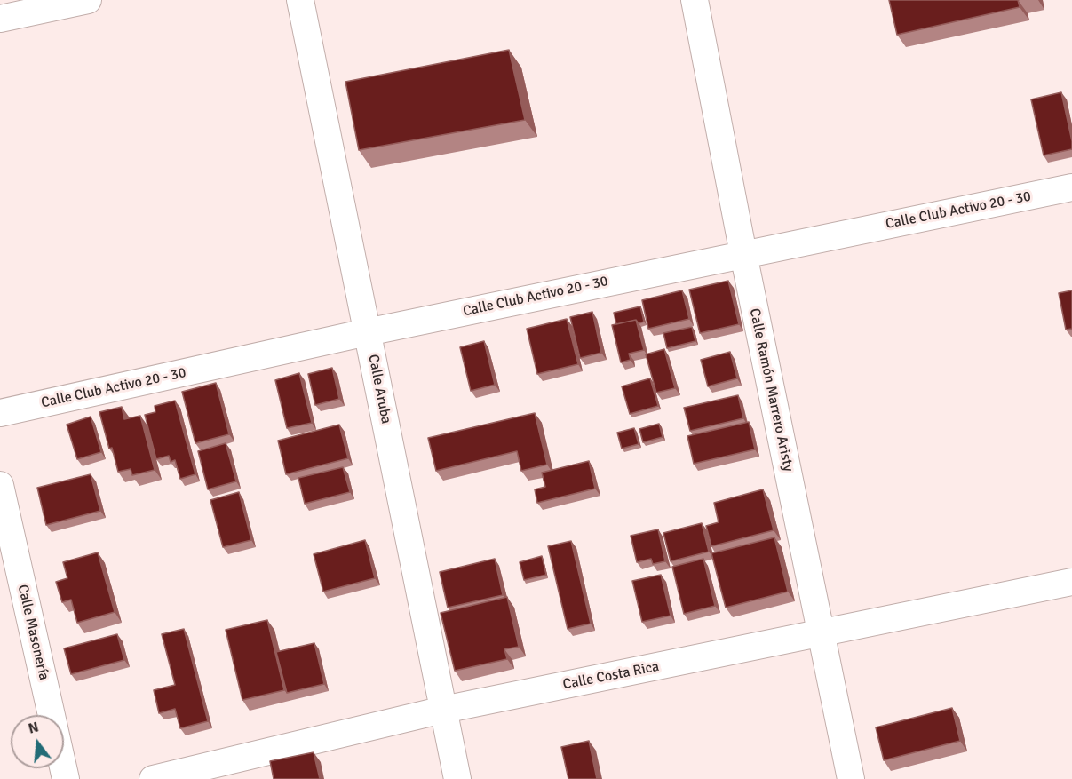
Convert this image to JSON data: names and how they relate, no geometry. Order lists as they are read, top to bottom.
{
  "streets": {
    "street": [
      "Calle Club Activo 20 - 30",
      "Calle Aruba",
      "Calle Ramón Marrero Aristy",
      "Calle Masonería",
      "Calle Costa Rica"
    ]
  },
  "crossings": [
    ["Calle Club Activo 20 - 30", "Calle Aruba"],
    ["Calle Club Activo 20 - 30", "Calle Ramón Marrero Aristy"],
    ["Calle Aruba", "Calle Costa Rica"],
    ["Calle Ramón Marrero Aristy", "Calle Costa Rica"]
  ],
  "north": "top"
}
